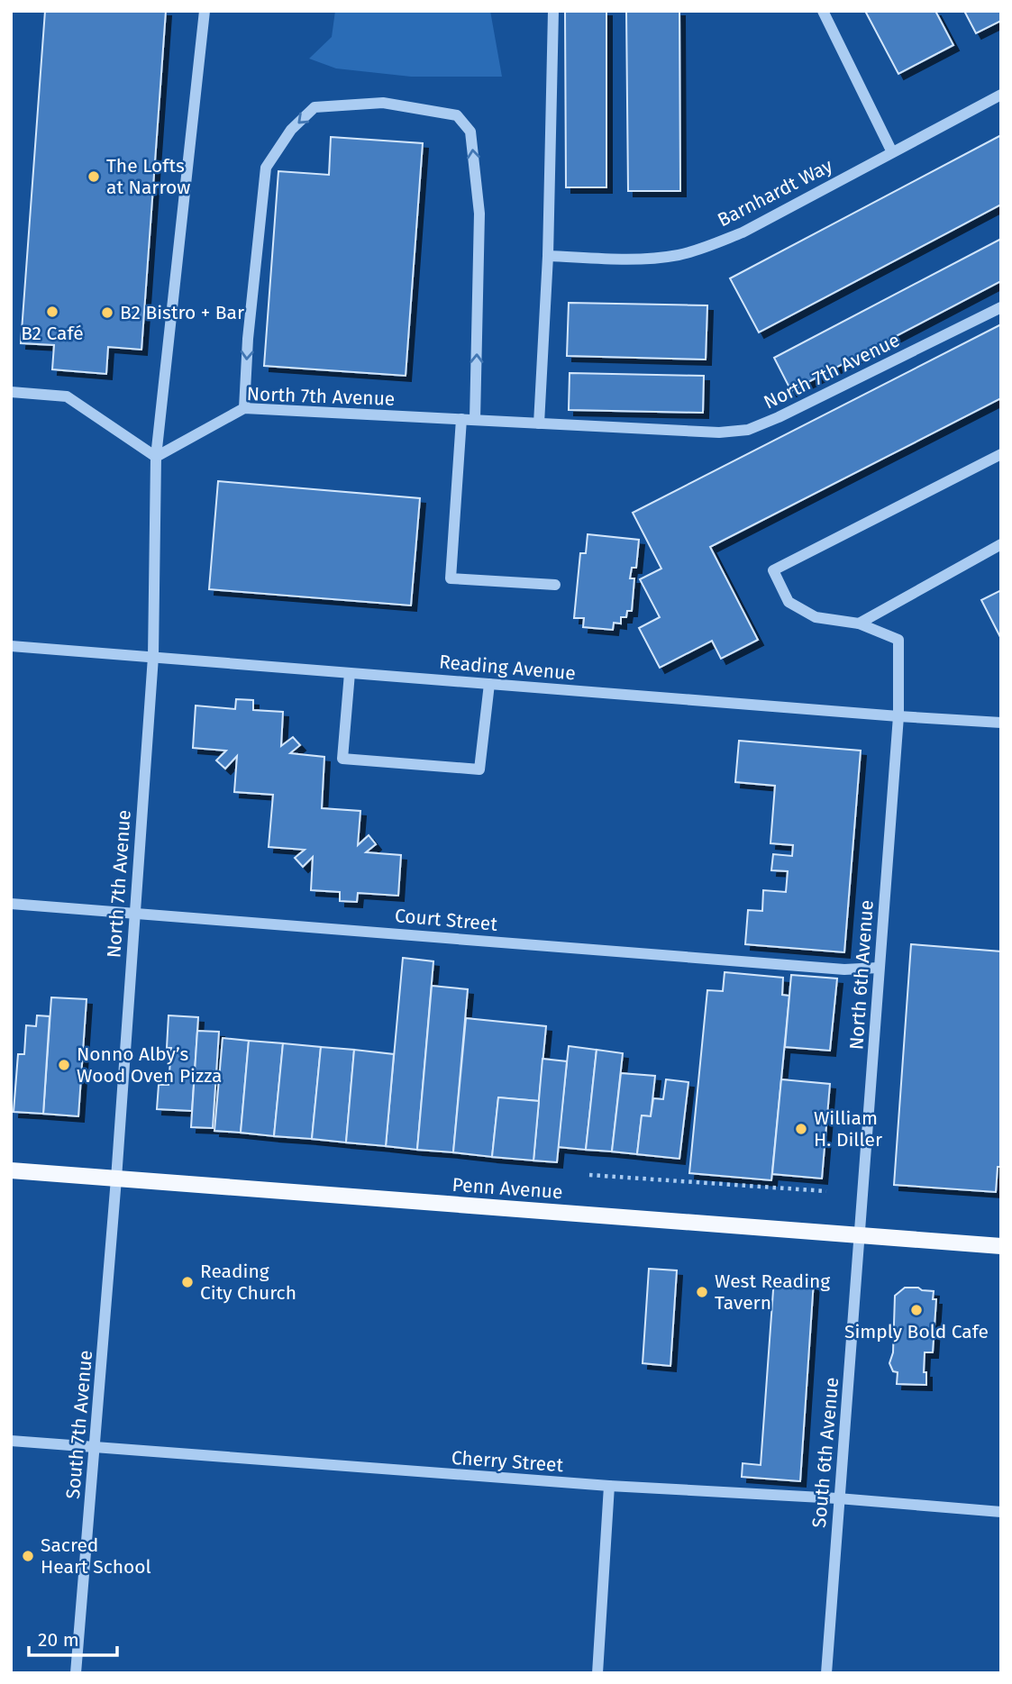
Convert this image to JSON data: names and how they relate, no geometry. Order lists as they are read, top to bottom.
{
  "streets": {
    "main road": ["Penn Avenue"],
    "street": [
      "Barnhardt Way",
      "North 7th Avenue",
      "Reading Avenue",
      "Court Street",
      "North 6th Avenue",
      "South 7th Avenue",
      "South 6th Avenue",
      "Cherry Street"
    ]
  },
  "crossings": [
    ["North 7th Avenue", "Reading Avenue"],
    ["North 7th Avenue", "Court Street"],
    ["North 7th Avenue", "Penn Avenue"],
    ["North 7th Avenue", "South 7th Avenue"],
    ["Reading Avenue", "North 6th Avenue"],
    ["Court Street", "North 6th Avenue"],
    ["North 6th Avenue", "Penn Avenue"],
    ["North 6th Avenue", "South 6th Avenue"],
    ["Penn Avenue", "South 7th Avenue"],
    ["Penn Avenue", "South 6th Avenue"],
    ["South 7th Avenue", "Cherry Street"],
    ["South 6th Avenue", "Cherry Street"]
  ],
  "places": [
    "The Lofts at Narrow",
    "B2 Café",
    "B2 Bistro + Bar",
    "Nonno Alby’s Wood Oven Pizza",
    "William H. Diller",
    "Reading City Church",
    "West Reading Tavern",
    "Simply Bold Cafe",
    "Sacred Heart School"
  ],
  "scale_bar": "20 m"
}
